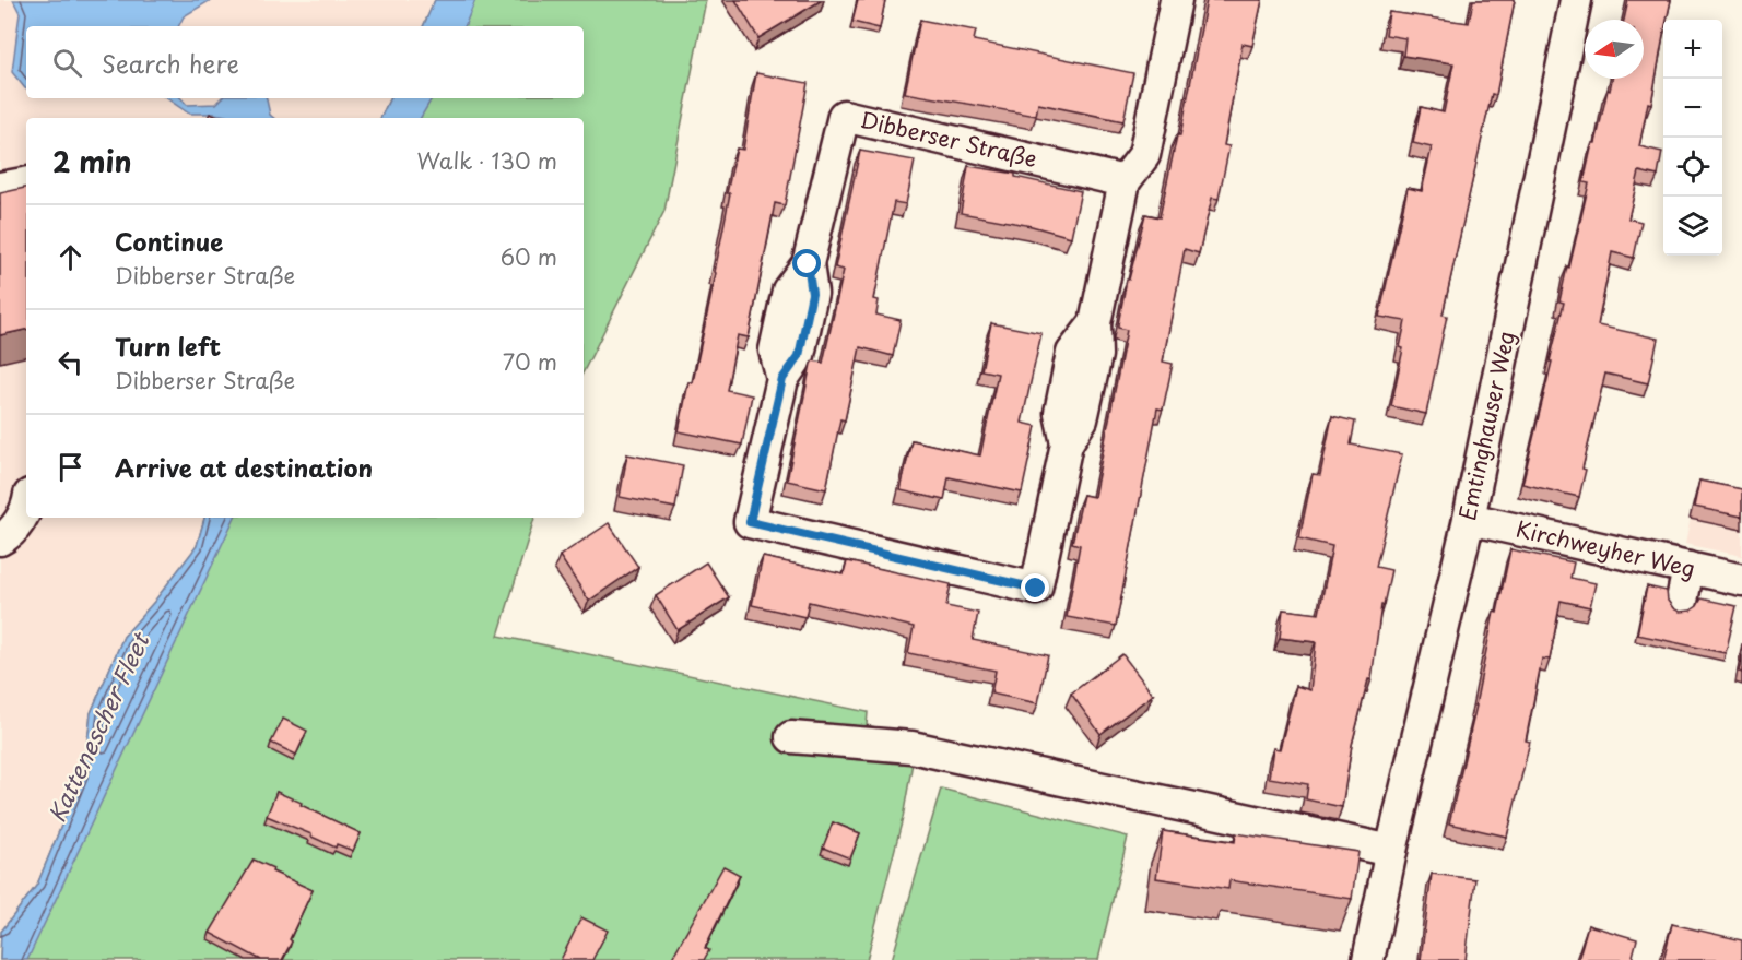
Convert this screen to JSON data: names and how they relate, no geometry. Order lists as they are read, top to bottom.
{
  "streets": {
    "street": ["Dibberser Straße", "Emtinghauser Weg", "Kirchweyher Weg"]
  },
  "crossings": [
    ["Emtinghauser Weg", "Kirchweyher Weg"]
  ],
  "water": ["Kattenescher Fleet"],
  "north": "left",
  "page": {
    "map_buttons": ["+", "−"],
    "search": "Search here",
    "heading": ["2 min", "Walk · 130 m"],
    "list": [
      ["Continue", "Dibberser Straße", "60 m"],
      ["Turn left", "Dibberser Straße", "70 m"],
      "Arrive at destination"
    ]
  }
}
